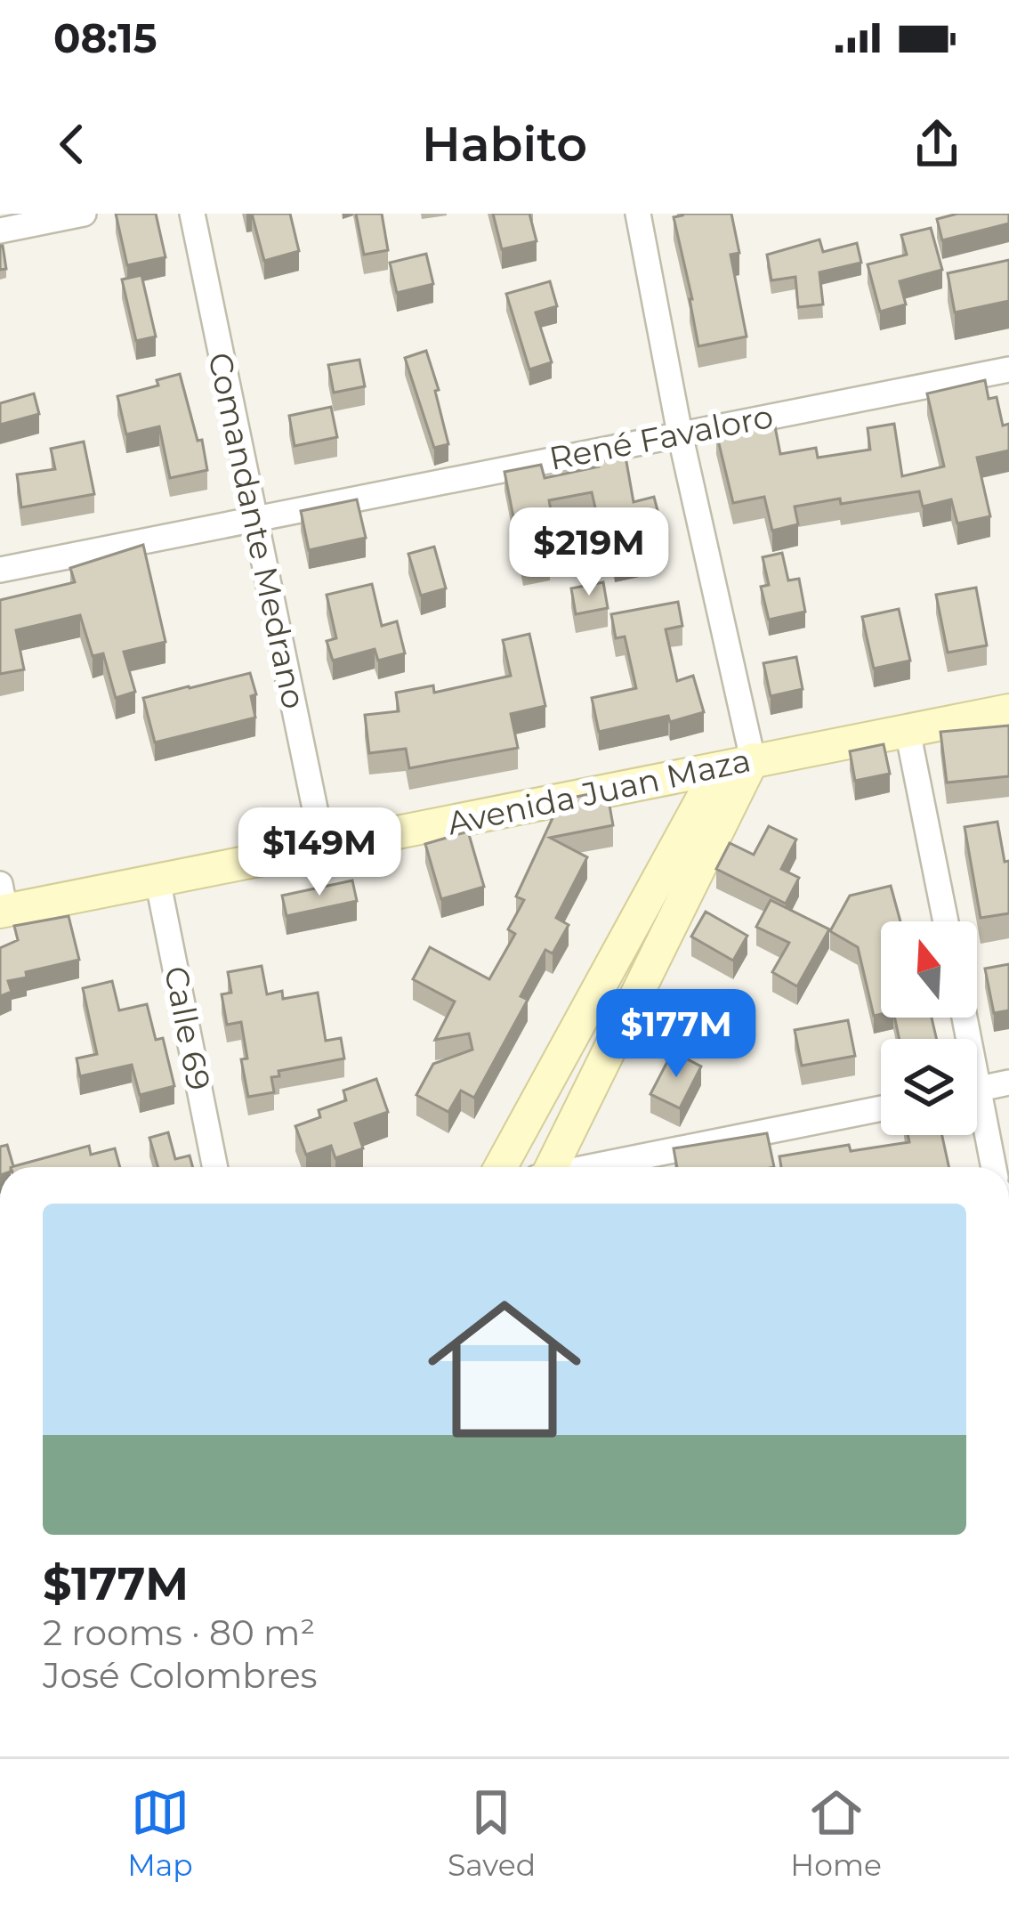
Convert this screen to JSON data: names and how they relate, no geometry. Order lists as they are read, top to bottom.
{
  "streets": {
    "main road": ["Avenida Juan Maza"],
    "street": ["René Favaloro", "Comandante Medrano", "Calle 69"]
  },
  "crossings": [
    ["René Favaloro", "Comandante Medrano"],
    ["Comandante Medrano", "Avenida Juan Maza"],
    ["Avenida Juan Maza", "Calle 69"]
  ],
  "north": "top",
  "page": {
    "status": "08:15",
    "header": "Habito",
    "price": ["$219M", "$149M", "$177M"],
    "list": [
      {
        "name": "$177M",
        "note": "2 rooms · 80 m² · José Colombres"
      }
    ],
    "tabs": ["Map", "Saved", "Home"]
  }
}
